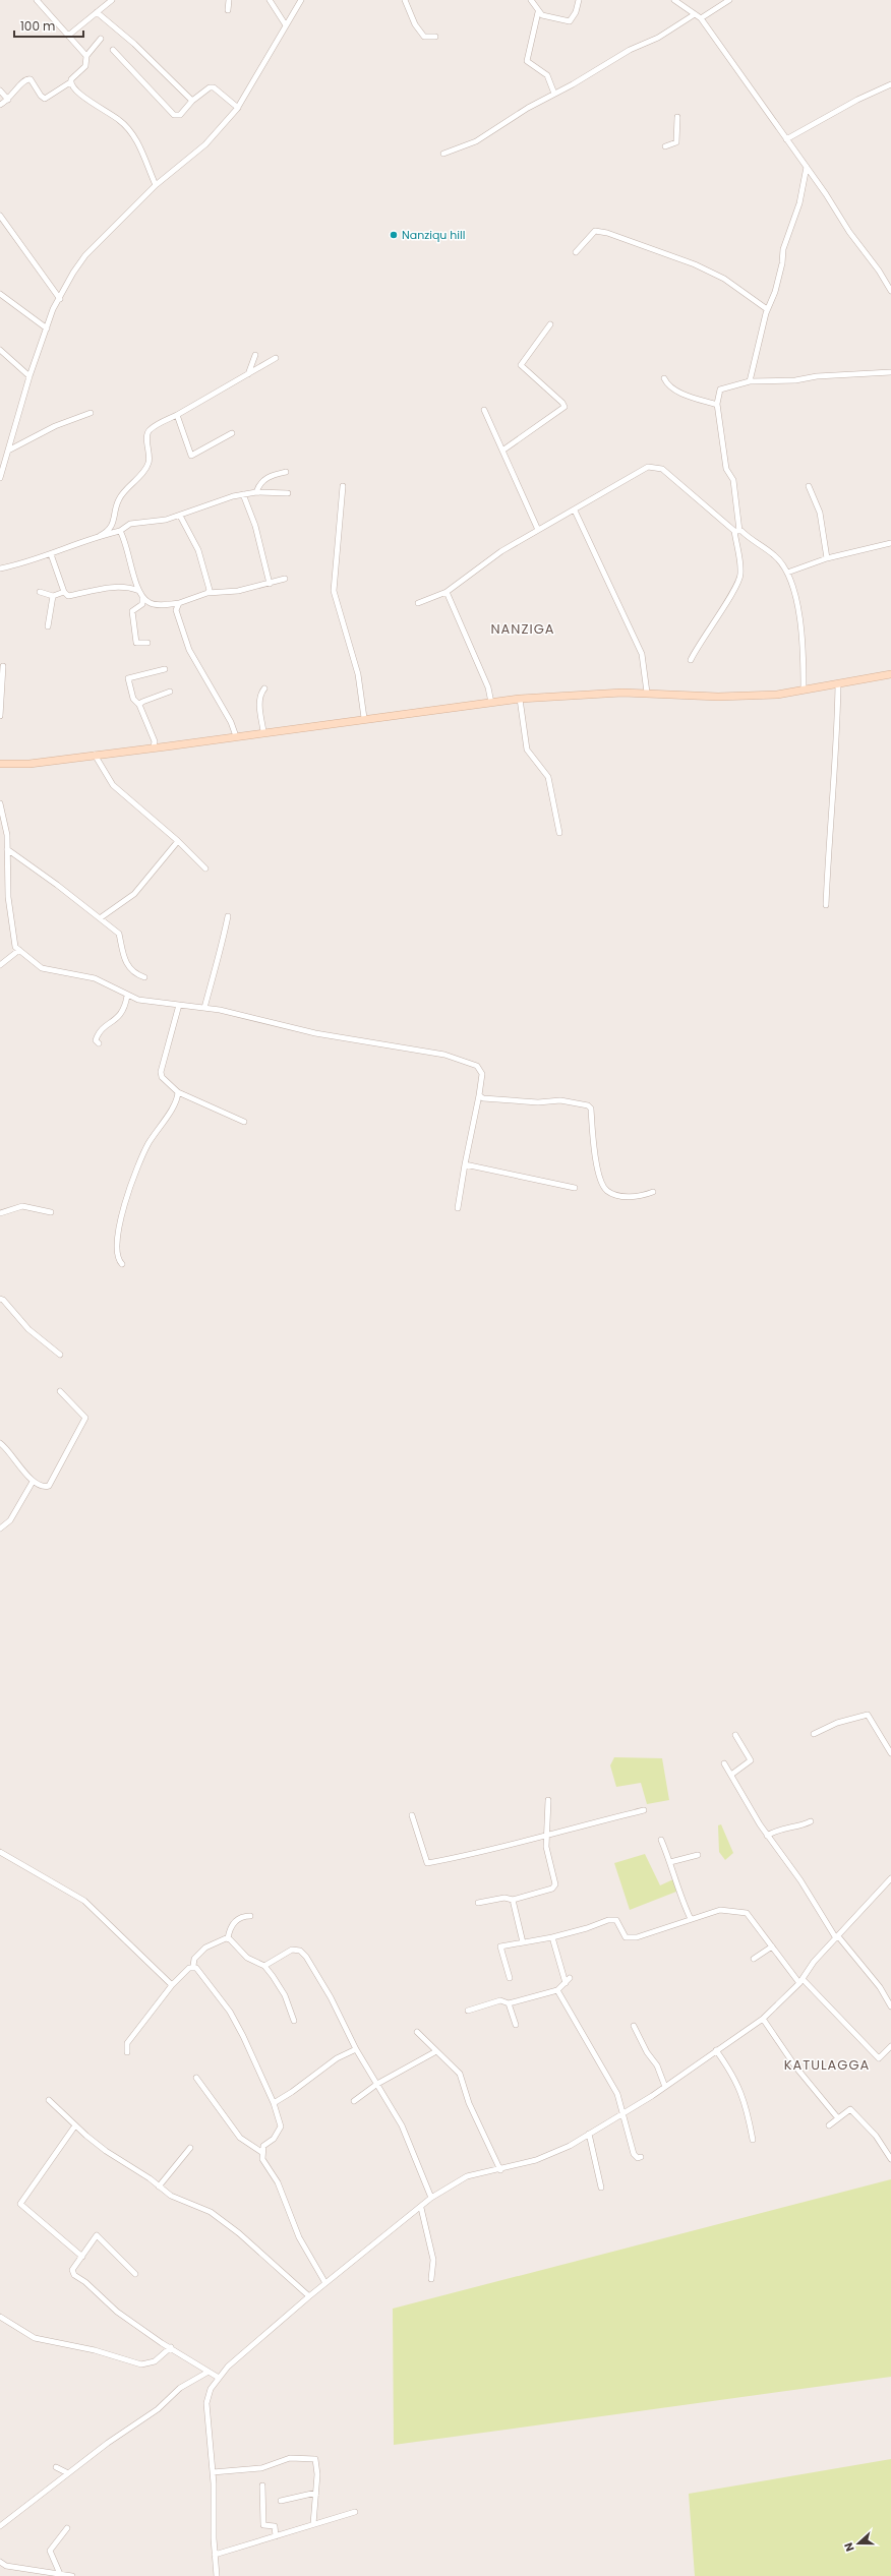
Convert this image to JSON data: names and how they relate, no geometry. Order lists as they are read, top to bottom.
{
  "districts": ["NANZIGA", "KATULAGGA"],
  "places": ["Nanziqu hill"],
  "scale_bar": "100 m",
  "north": "left"
}
